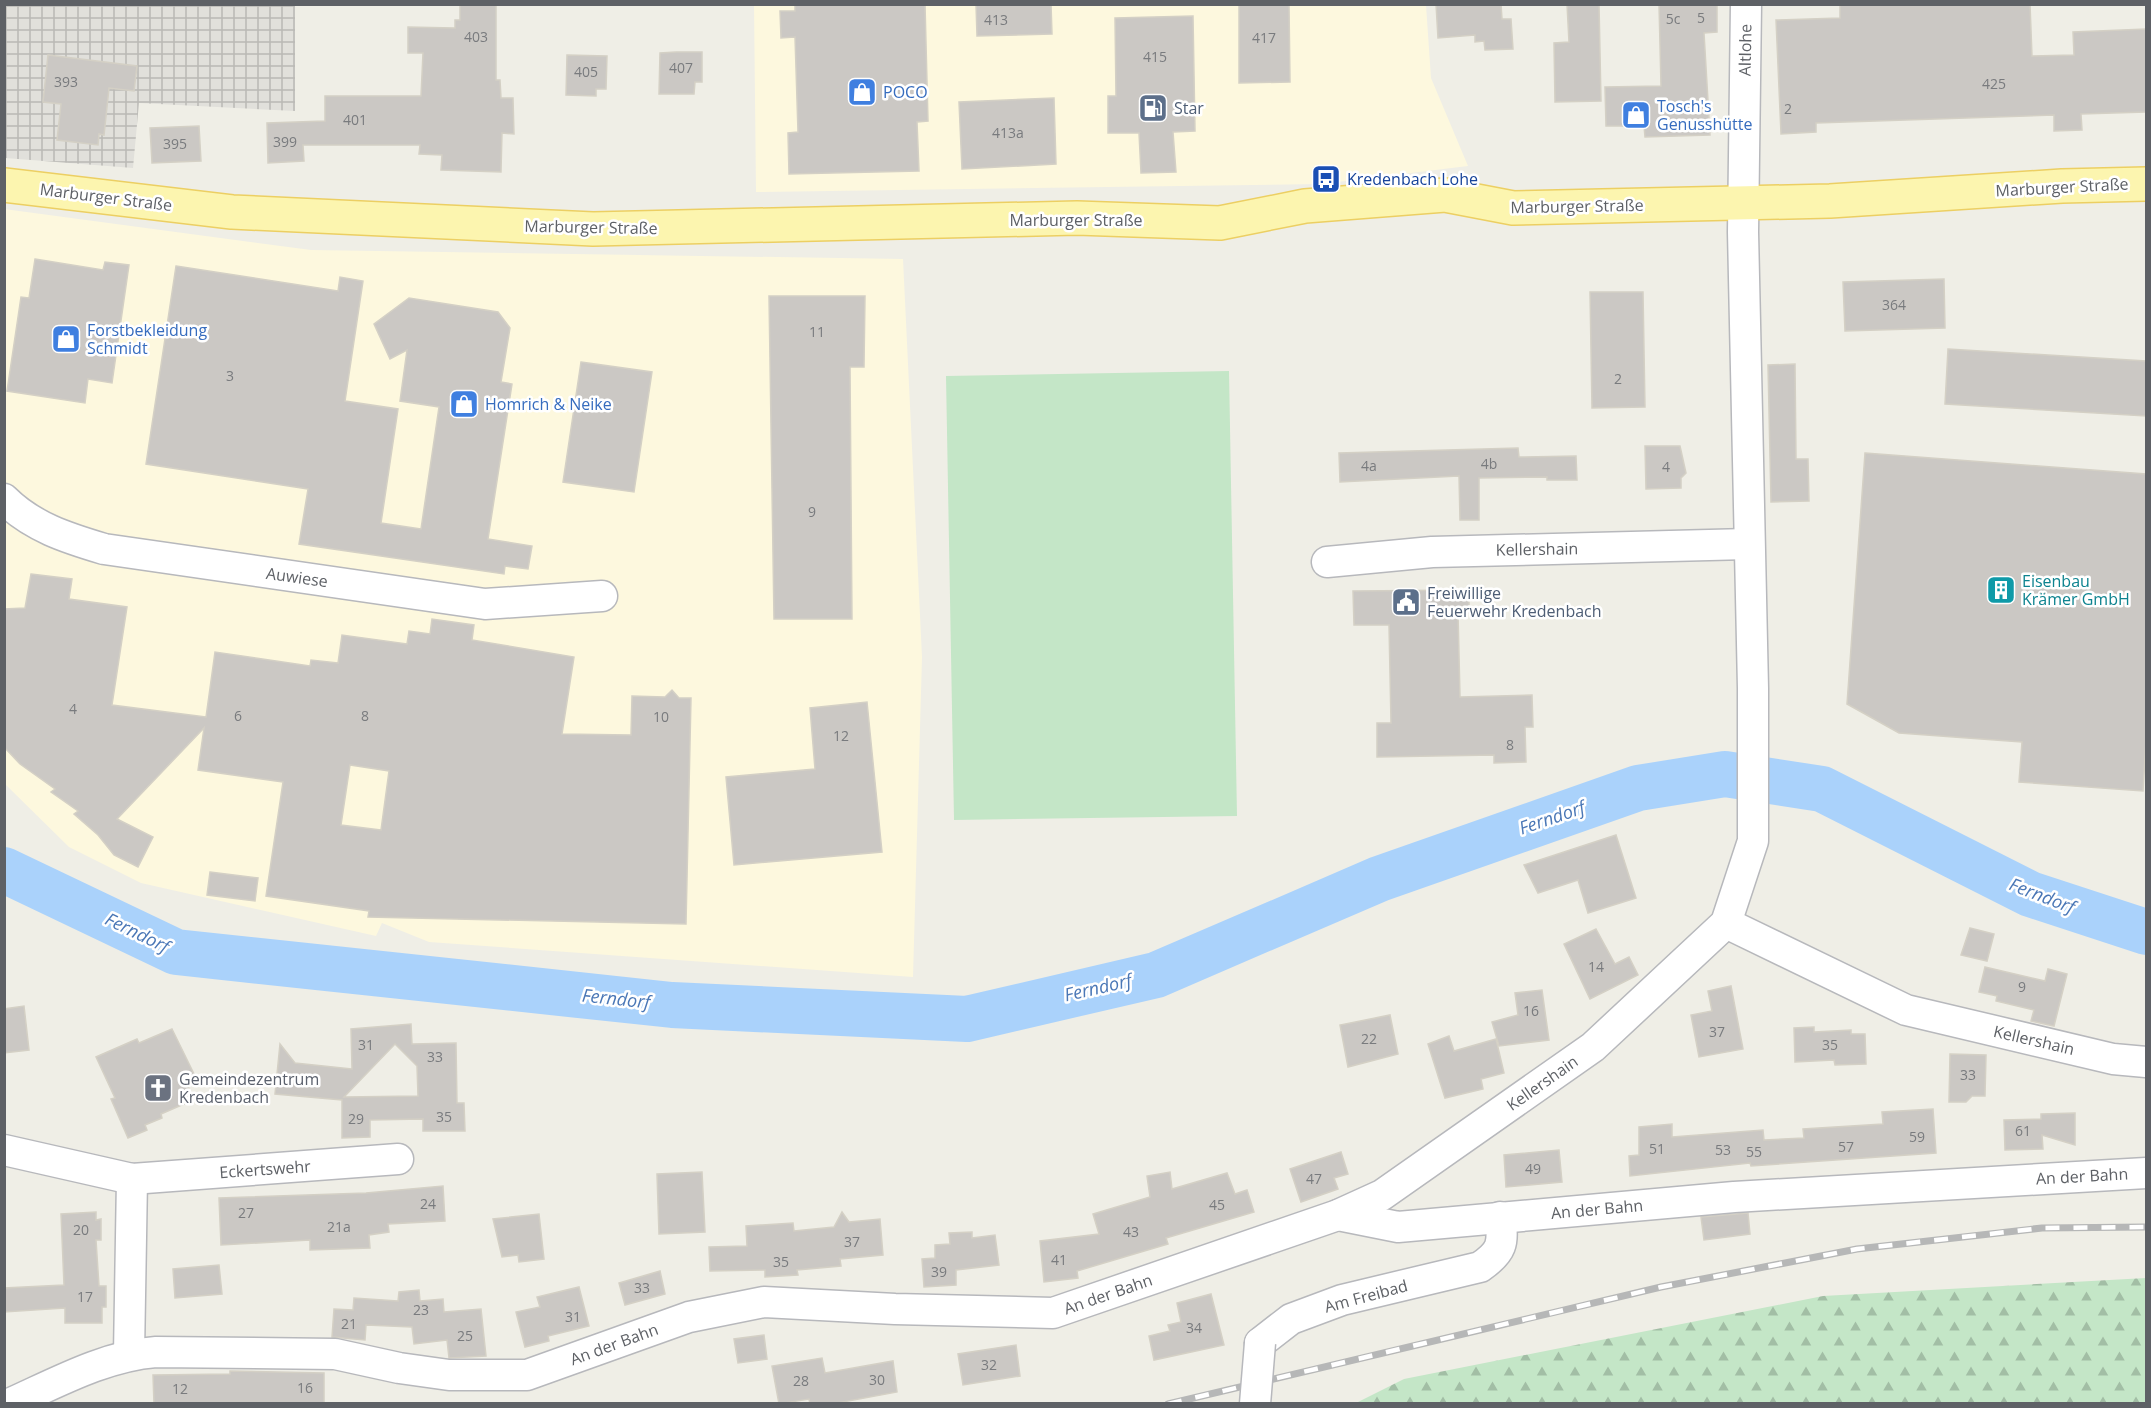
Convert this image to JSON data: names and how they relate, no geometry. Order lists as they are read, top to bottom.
{
  "streets": {
    "main road": ["Marburger Straße"],
    "street": [
      "Altlohe",
      "Kellershain",
      "Auwiese",
      "Eckertswehr",
      "An der Bahn",
      "Am Freibad"
    ]
  },
  "crossings": [
    ["Altlohe", "Marburger Straße"],
    ["Altlohe", "Kellershain"],
    ["Marburger Straße", "Kellershain"],
    ["Kellershain", "An der Bahn"],
    ["An der Bahn", "Am Freibad"]
  ],
  "water": ["Ferndorf"],
  "places": {
    "shop": [
      "POCO",
      "Tosch's Genusshütte",
      "Forstbekleidung Schmidt",
      "Homrich & Neike"
    ],
    "fuel station": ["Star"],
    "bus stop": ["Kredenbach Lohe"],
    "building": ["Eisenbau Krämer GmbH"],
    "public building": ["Freiwillige Feuerwehr Kredenbach"],
    "church": ["Gemeindezentrum Kredenbach"]
  },
  "house_numbers": [
    "5",
    "5c",
    "413",
    "403",
    "417",
    "415",
    "407",
    "405",
    "393",
    "425",
    "2",
    "401",
    "413a",
    "399",
    "395",
    "364",
    "11",
    "3",
    "2",
    "4b",
    "4a",
    "4",
    "9",
    "4",
    "6",
    "8",
    "10",
    "12",
    "8",
    "14",
    "9",
    "16",
    "37",
    "22",
    "31",
    "35",
    "33",
    "33",
    "35",
    "29",
    "61",
    "59",
    "57",
    "51",
    "53",
    "55",
    "49",
    "47",
    "24",
    "45",
    "27",
    "21a",
    "20",
    "43",
    "37",
    "41",
    "35",
    "39",
    "33",
    "17",
    "23",
    "31",
    "21",
    "34",
    "25",
    "32",
    "30",
    "28",
    "16",
    "12"
  ]
}
